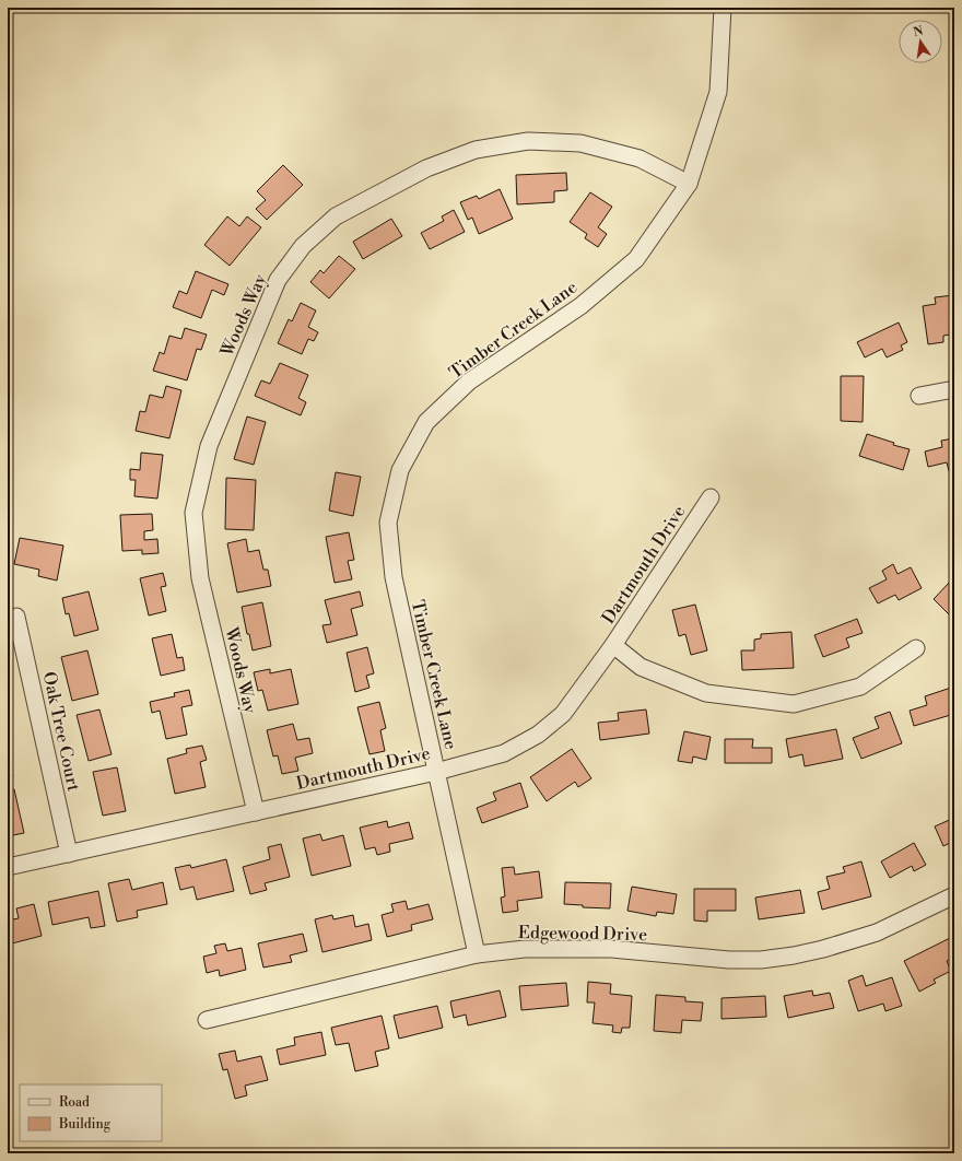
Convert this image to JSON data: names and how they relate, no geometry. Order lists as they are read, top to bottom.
{
  "streets": {
    "street": [
      "Woods Way",
      "Timber Creek Lane",
      "Dartmouth Drive",
      "Oak Tree Court",
      "Edgewood Drive"
    ]
  },
  "crossings": [
    ["Woods Way", "Timber Creek Lane"],
    ["Woods Way", "Dartmouth Drive"],
    ["Timber Creek Lane", "Dartmouth Drive"],
    ["Timber Creek Lane", "Edgewood Drive"],
    ["Dartmouth Drive", "Oak Tree Court"]
  ],
  "legend": ["Road", "Building"],
  "north": "top"
}
